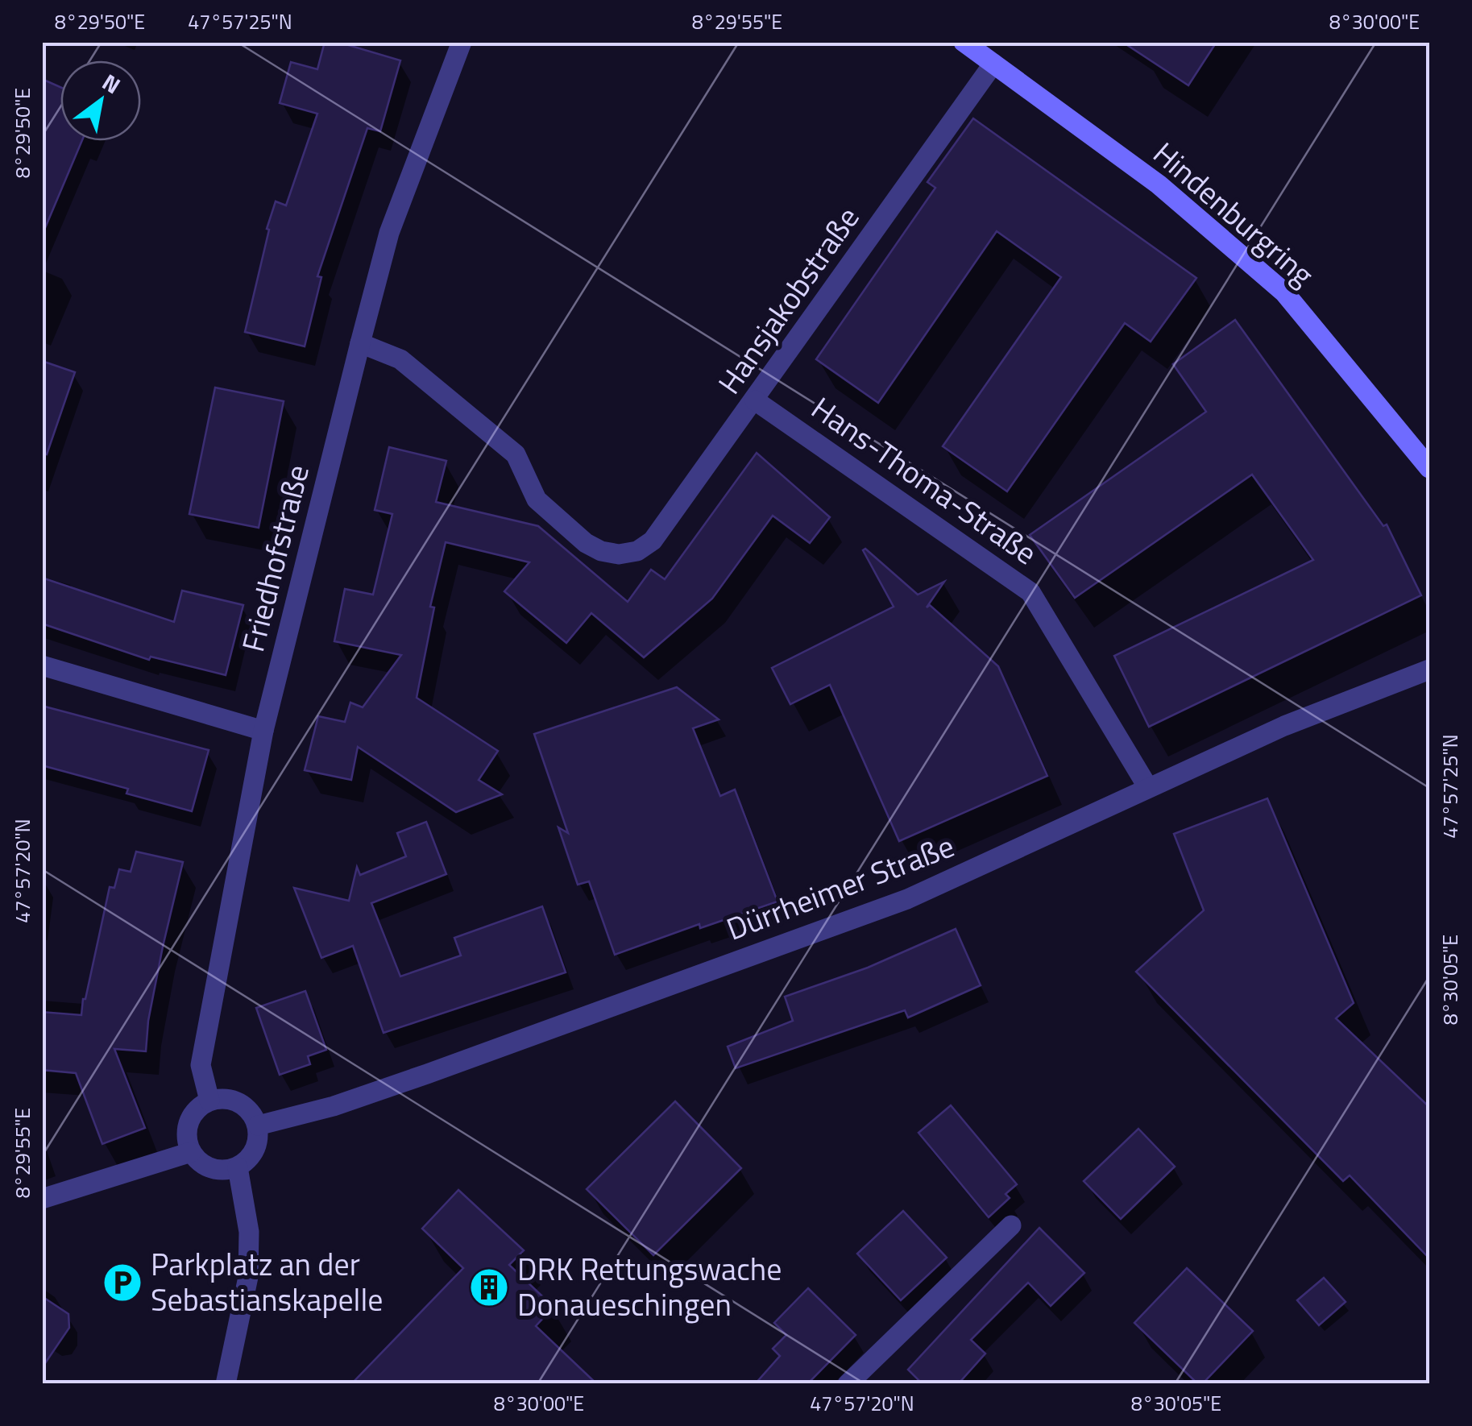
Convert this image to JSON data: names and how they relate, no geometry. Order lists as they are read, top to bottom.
{
  "streets": {
    "main road": ["Hindenburgring"],
    "street": [
      "Hansjakobstraße",
      "Hans-Thoma-Straße",
      "Friedhofstraße",
      "Dürrheimer Straße"
    ]
  },
  "crossings": [
    ["Hindenburgring", "Hansjakobstraße"],
    ["Hansjakobstraße", "Hans-Thoma-Straße"],
    ["Hansjakobstraße", "Friedhofstraße"],
    ["Hans-Thoma-Straße", "Dürrheimer Straße"],
    ["Friedhofstraße", "Dürrheimer Straße"]
  ],
  "places": {
    "parking": ["Parkplatz an der Sebastianskapelle"],
    "building": ["DRK Rettungswache Donaueschingen"]
  },
  "north": "top right",
  "coordinates": [
    "8°29'50\"E",
    "47°57'25\"N",
    "8°29'55\"E",
    "8°30'00\"E",
    "47°57'20\"N",
    "8°30'05\"E"
  ]
}
